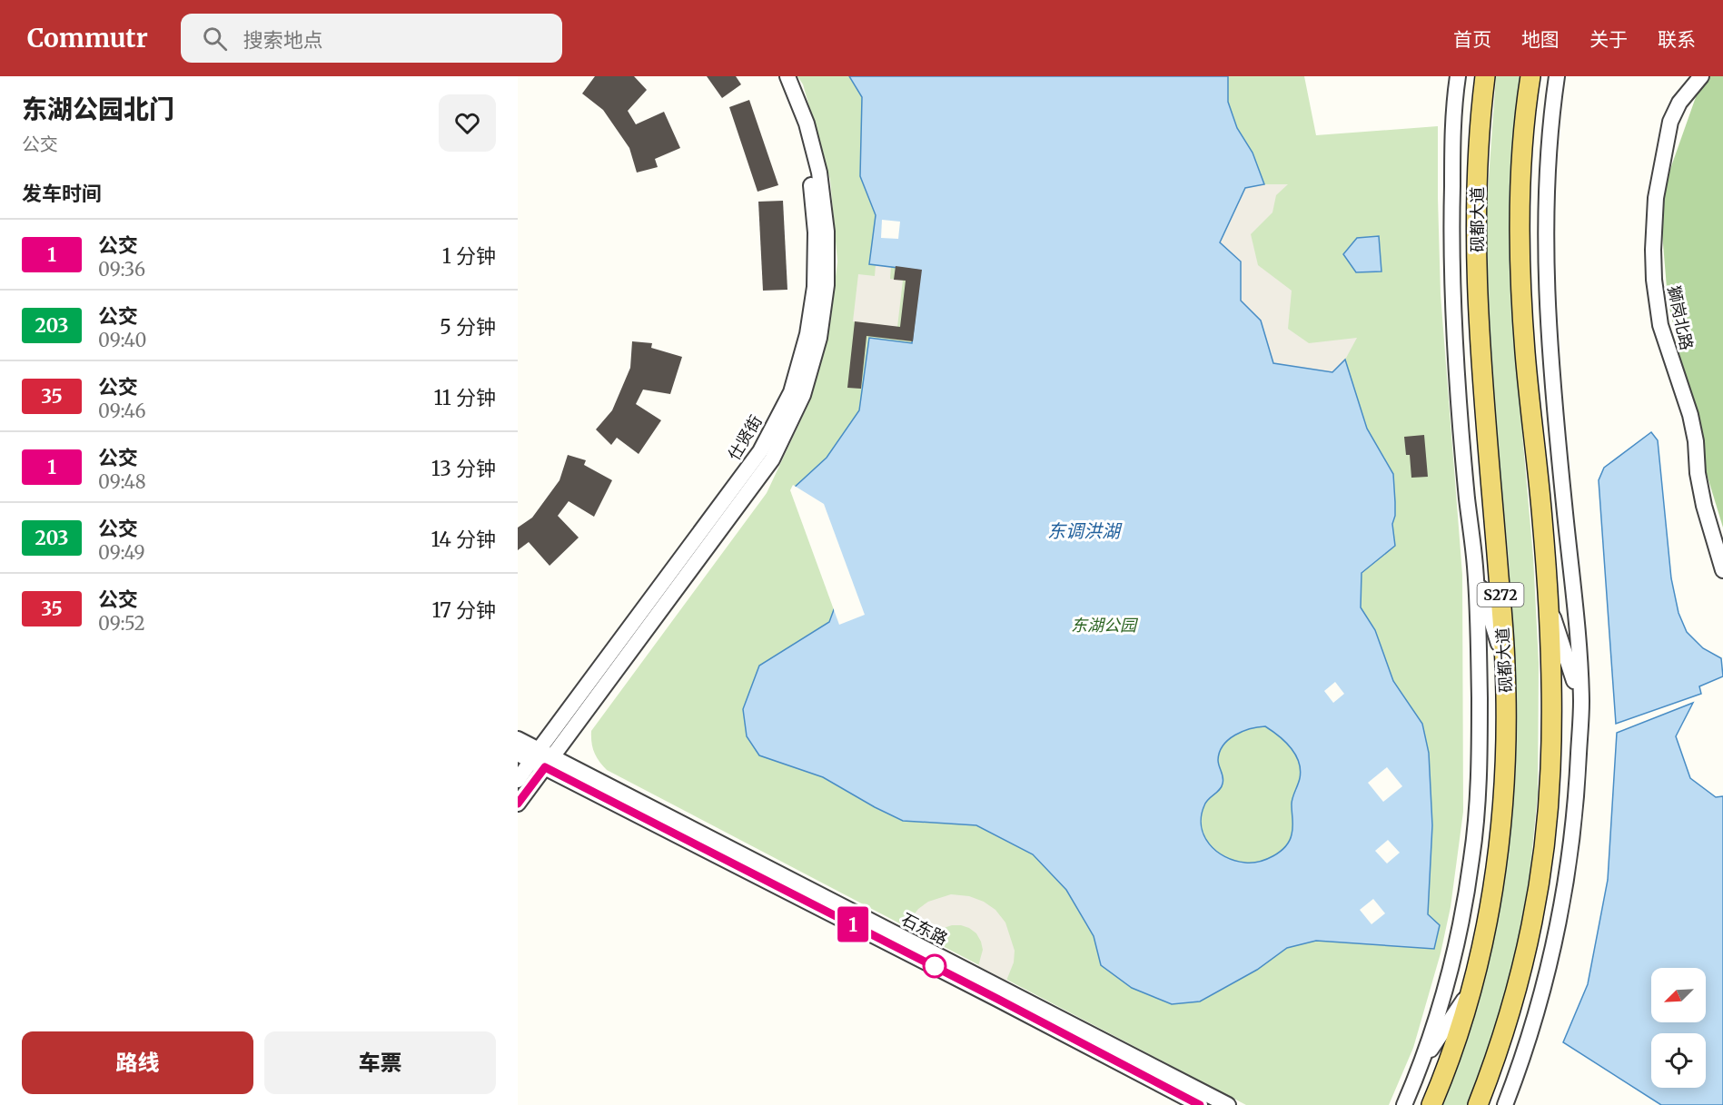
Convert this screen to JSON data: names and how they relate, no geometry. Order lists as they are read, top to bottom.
{
  "streets": {
    "main road": ["砚都大道", "S272"],
    "street": ["獅岗北路", "仕贤街", "石东路"]
  },
  "crossings": [
    ["仕贤街", "石东路"]
  ],
  "water": ["东调洪湖"],
  "parks": ["东湖公园"],
  "lines": ["bus line 1"],
  "north": "bottom left",
  "page": {
    "header": "Commutr",
    "search": "搜索地点",
    "nav": [
      "首页",
      "地图",
      "关于",
      "联系"
    ],
    "heading": [
      ["东湖公园北门", "公交"],
      "发车时间"
    ],
    "on_map": "1",
    "list": [
      {
        "mark": "1",
        "name": "公交",
        "note": "09:36",
        "value": "1 分钟"
      },
      {
        "mark": "203",
        "name": "公交",
        "note": "09:40",
        "value": "5 分钟"
      },
      {
        "mark": "35",
        "name": "公交",
        "note": "09:46",
        "value": "11 分钟"
      },
      {
        "mark": "1",
        "name": "公交",
        "note": "09:48",
        "value": "13 分钟"
      },
      {
        "mark": "203",
        "name": "公交",
        "note": "09:49",
        "value": "14 分钟"
      },
      {
        "mark": "35",
        "name": "公交",
        "note": "09:52",
        "value": "17 分钟"
      }
    ],
    "buttons": ["路线", "车票"]
  }
}
